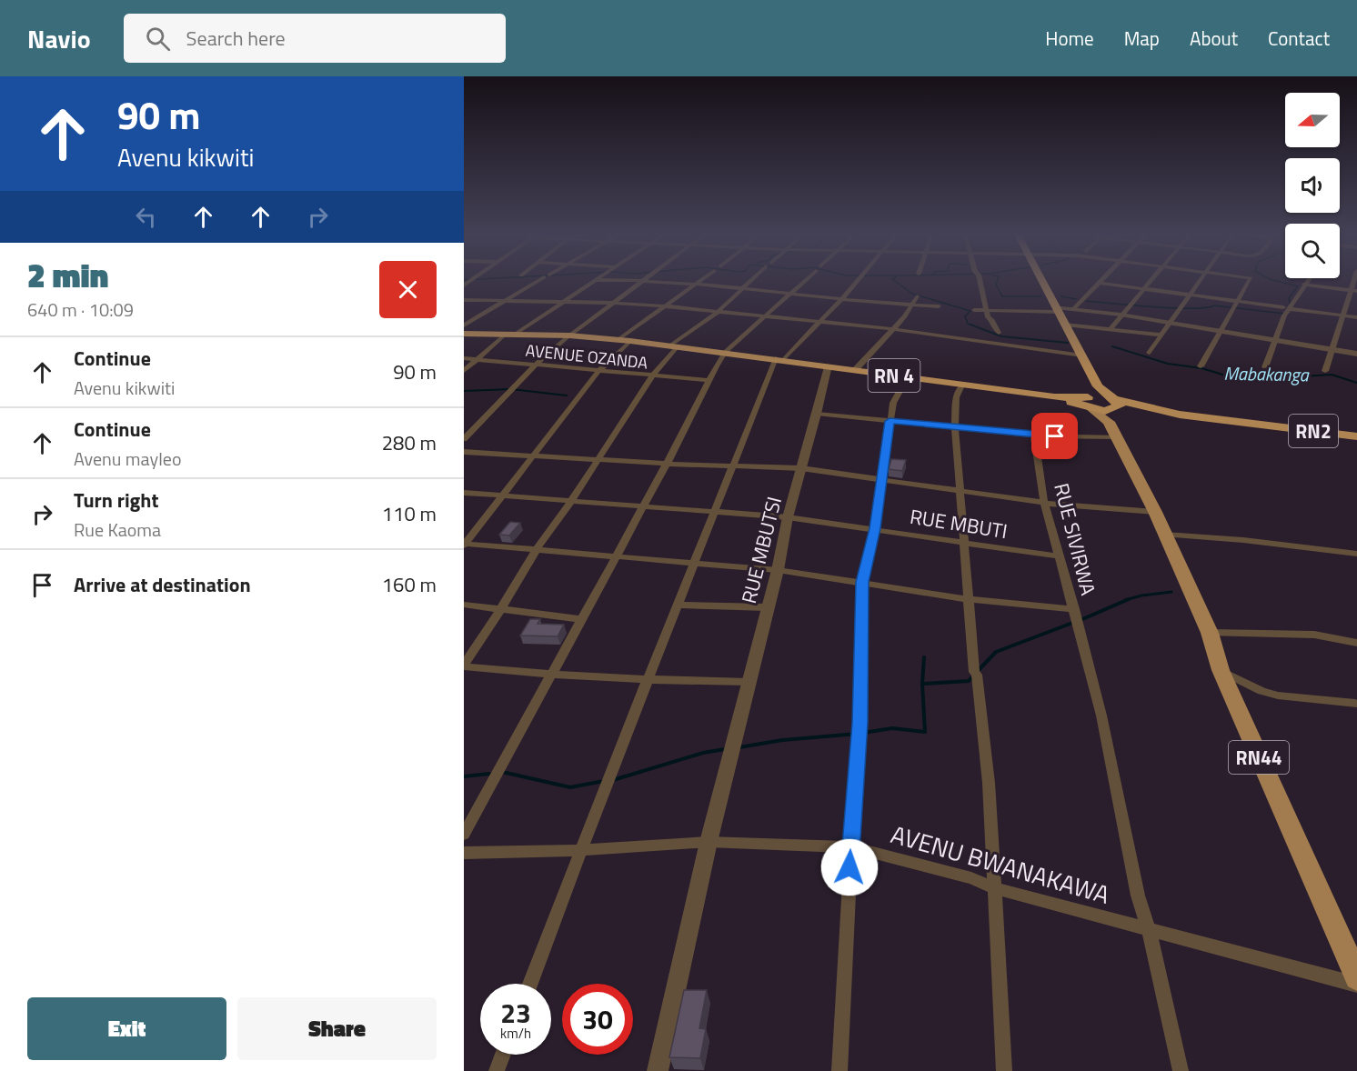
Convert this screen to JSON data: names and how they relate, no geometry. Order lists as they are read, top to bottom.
{
  "streets": {
    "highway": ["RN 4", "RN2"],
    "main road": ["RN44"],
    "street": [
      "AVENUE OZANDA",
      "RUE MBUTI",
      "RUE SIVIRWA",
      "RUE MBUTSI",
      "AVENU BWANAKAWA"
    ]
  },
  "crossings": [
    ["RN 4", "RUE MBUTSI"],
    ["RN 4", "RN44"],
    ["RN2", "RN44"],
    ["RUE MBUTI", "RUE SIVIRWA"],
    ["RUE MBUTI", "RUE MBUTSI"],
    ["RUE SIVIRWA", "AVENU BWANAKAWA"],
    ["RUE MBUTSI", "AVENU BWANAKAWA"]
  ],
  "water": ["Mabakanga"],
  "north": "left",
  "page": {
    "header": "Navio",
    "search": "Search here",
    "nav": [
      "Home",
      "Map",
      "About",
      "Contact"
    ],
    "turn": ["90 m", "Avenu kikwiti"],
    "heading": ["2 min", "640 m · 10:09"],
    "list": [
      {
        "name": "Continue",
        "note": "Avenu kikwiti",
        "value": "90 m"
      },
      {
        "name": "Continue",
        "note": "Avenu mayleo",
        "value": "280 m"
      },
      {
        "name": "Turn right",
        "note": "Rue Kaoma",
        "value": "110 m"
      },
      {
        "name": "Arrive at destination",
        "value": "160 m"
      }
    ],
    "speed": "23 km/h",
    "limit": "30",
    "buttons": ["Exit", "Share"]
  }
}
